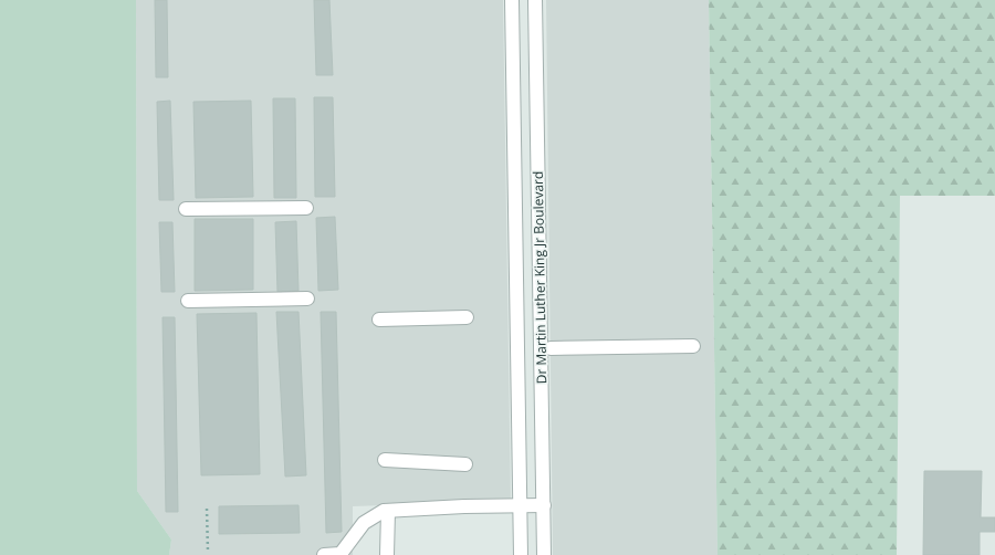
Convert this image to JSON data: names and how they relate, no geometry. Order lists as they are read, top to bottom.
{
  "streets": {
    "street": ["Dr Martin Luther King Jr Boulevard"]
  }
}
